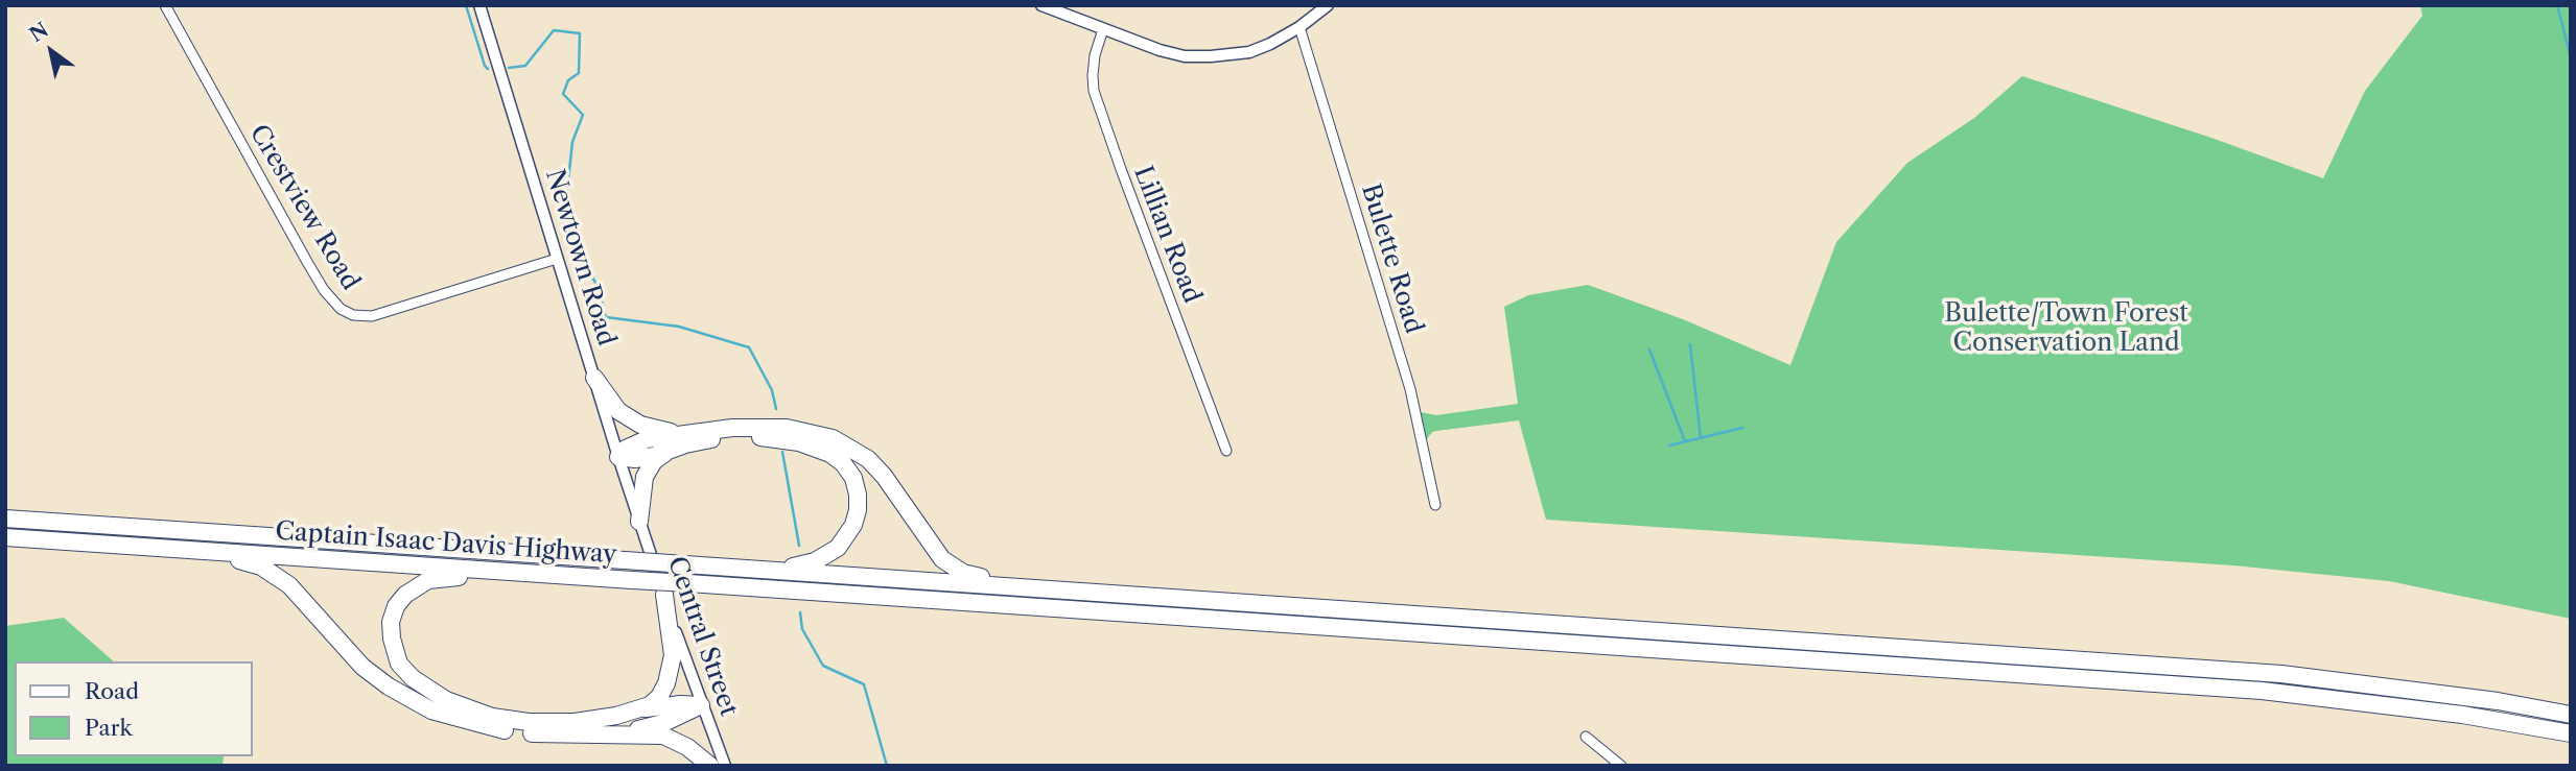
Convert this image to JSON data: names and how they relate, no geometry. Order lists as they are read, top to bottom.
{
  "streets": {
    "highway": ["Captain Isaac Davis Highway"],
    "street": [
      "Crestview Road",
      "Lillian Road",
      "Newtown Road",
      "Bulette Road",
      "Central Street"
    ]
  },
  "crossings": [
    ["Crestview Road", "Newtown Road"],
    ["Newtown Road", "Central Street"]
  ],
  "parks": ["Bulette/Town Forest Conservation Land"],
  "legend": ["Road", "Park"],
  "north": "top left"
}
